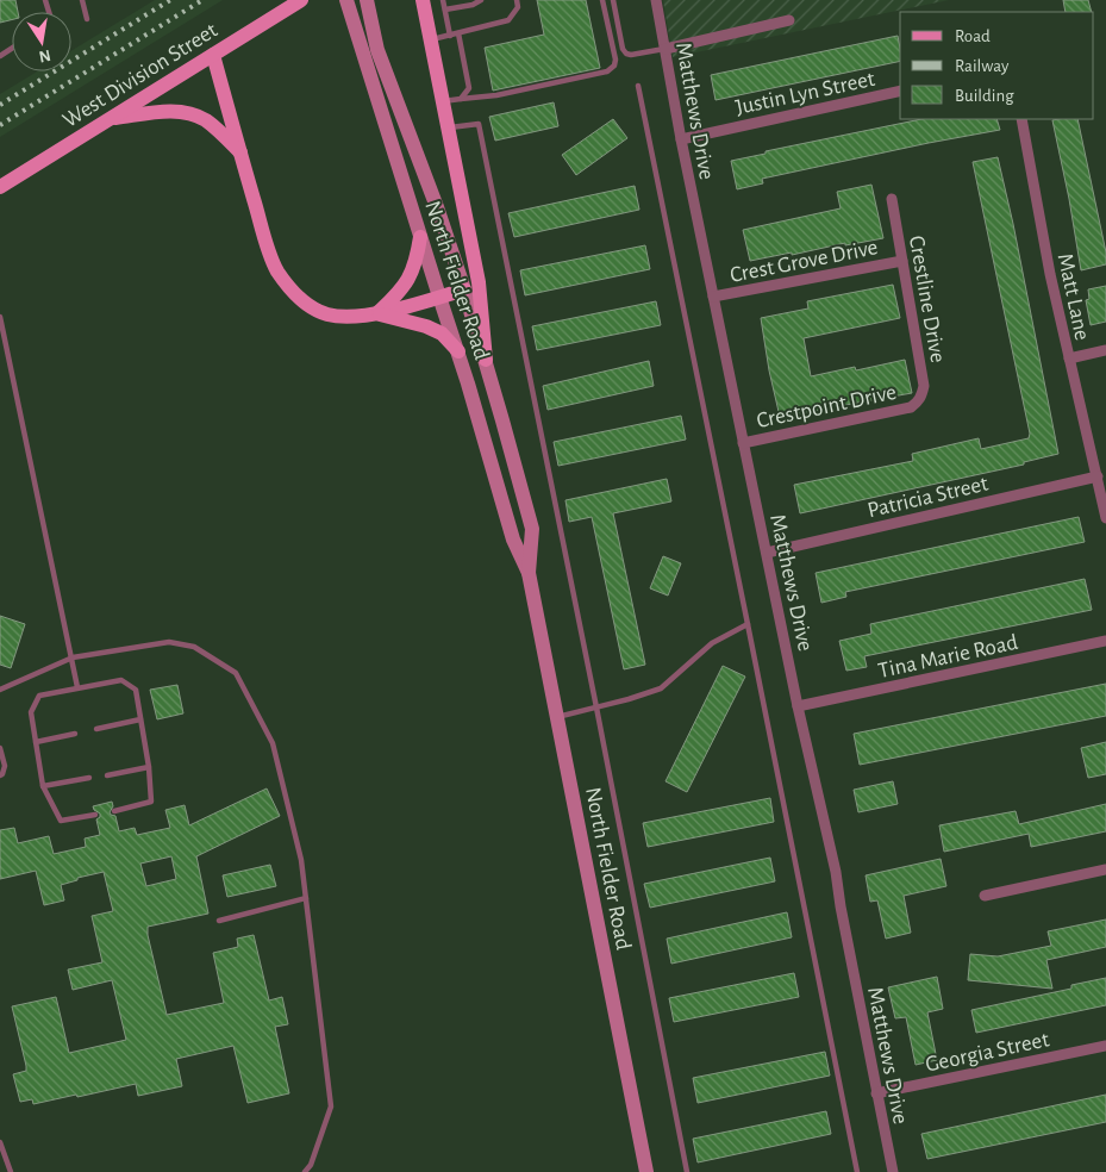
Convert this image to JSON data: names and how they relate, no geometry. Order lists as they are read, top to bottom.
{
  "streets": {
    "main road": ["West Division Street", "North Fielder Road"],
    "street": [
      "Justin Lyn Street",
      "Matthews Drive",
      "Crest Grove Drive",
      "Matt Lane",
      "Crestline Drive",
      "Crestpoint Drive",
      "Patricia Street",
      "Tina Marie Road",
      "Georgia Street"
    ]
  },
  "crossings": [
    ["Justin Lyn Street", "Matthews Drive"],
    ["Matthews Drive", "Crest Grove Drive"],
    ["Matthews Drive", "Crestpoint Drive"],
    ["Matthews Drive", "Patricia Street"],
    ["Matthews Drive", "Tina Marie Road"],
    ["Matthews Drive", "Georgia Street"],
    ["Crest Grove Drive", "Crestline Drive"],
    ["Matt Lane", "Patricia Street"],
    ["Crestline Drive", "Crestpoint Drive"]
  ],
  "legend": ["Road", "Railway", "Building"],
  "north": "bottom"
}
